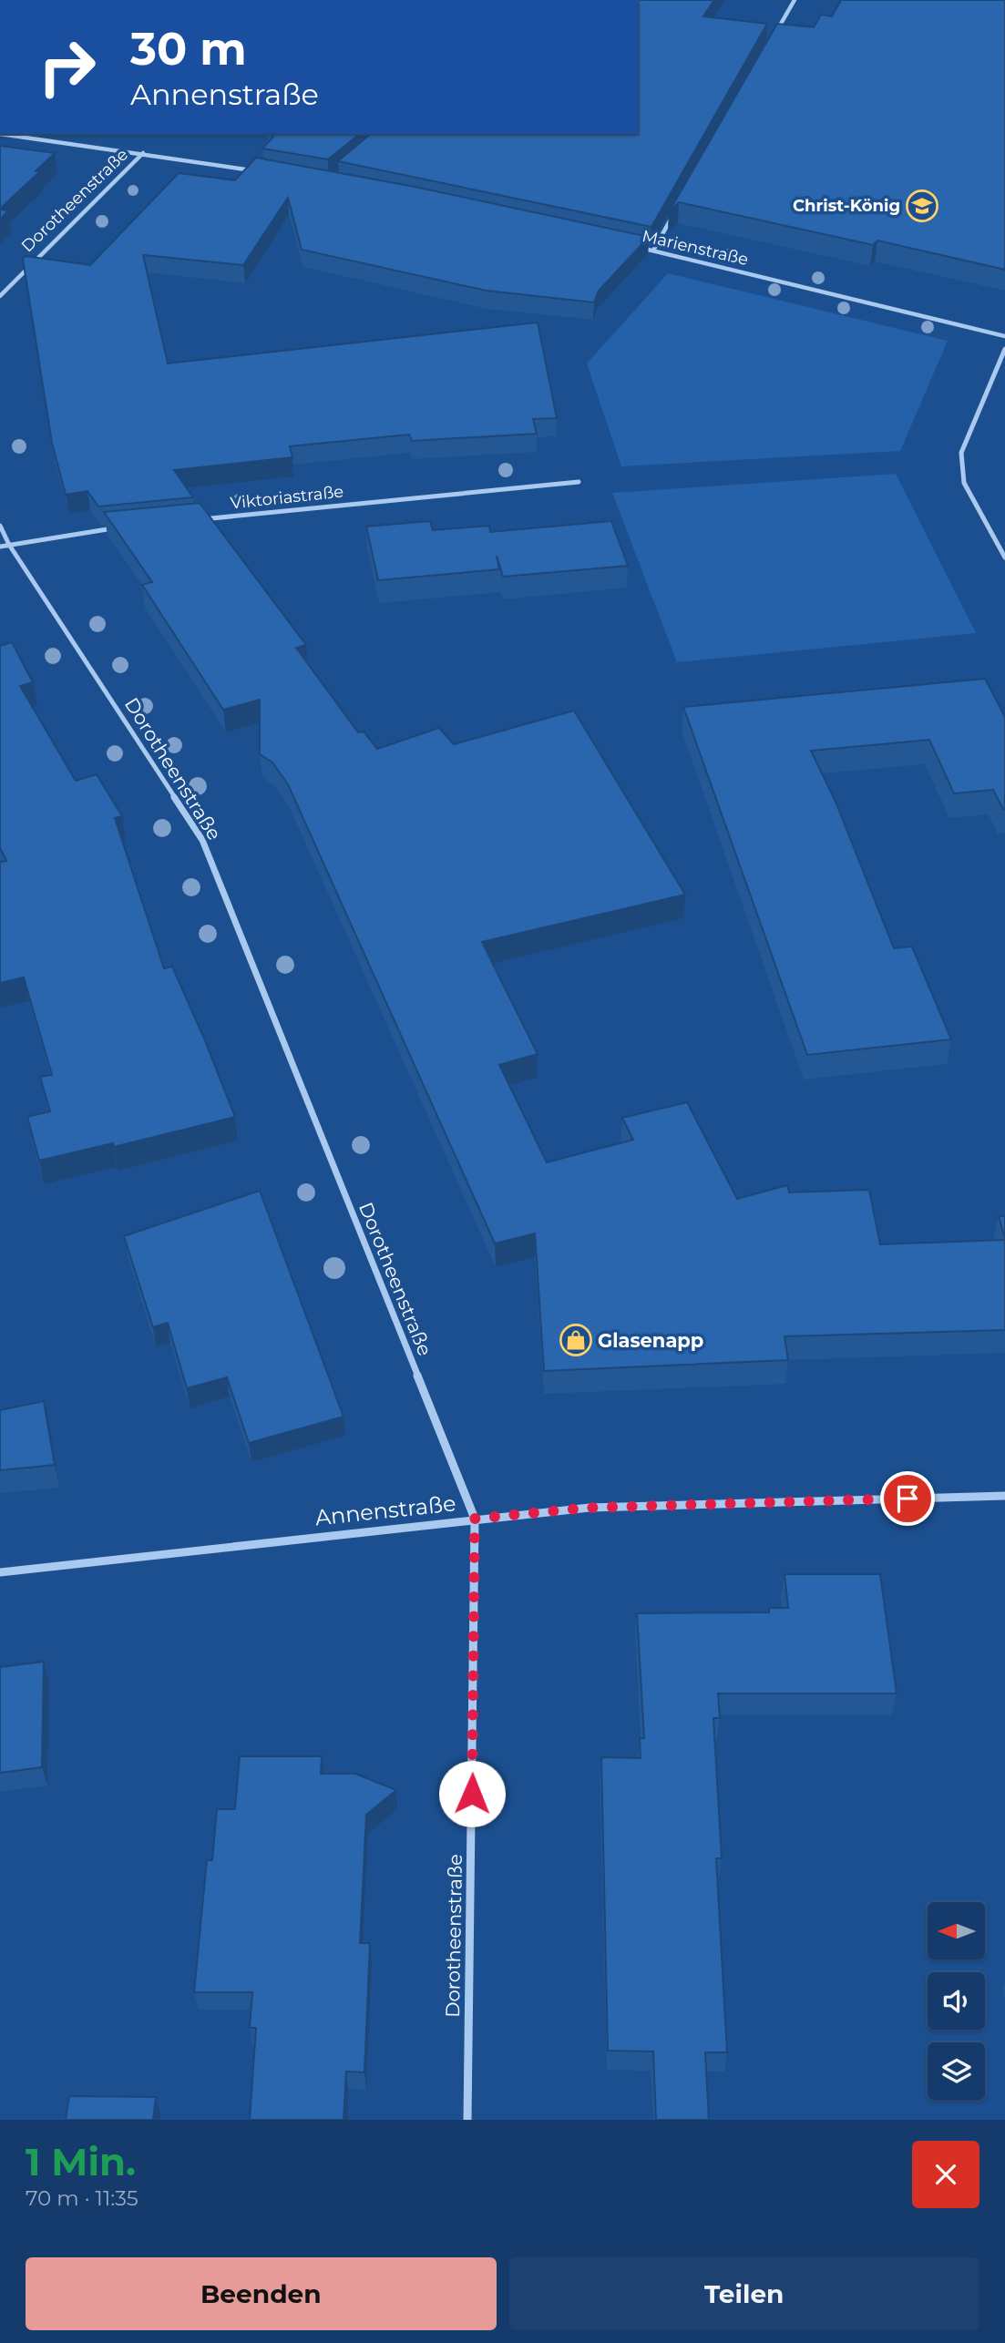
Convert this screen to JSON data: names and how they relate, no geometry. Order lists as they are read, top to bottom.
{
  "streets": {
    "street": [
      "Dorotheenstraße",
      "Marienstraße",
      "Viktoriastraße",
      "Annenstraße"
    ]
  },
  "crossings": [
    ["Dorotheenstraße", "Annenstraße"]
  ],
  "places": {
    "school or university": ["Christ-König"],
    "shop": ["Glasenapp"]
  },
  "north": "left",
  "page": {
    "turn": ["30 m", "Annenstraße"],
    "heading": ["1 Min.", "70 m · 11:35"],
    "buttons": ["Beenden", "Teilen"]
  }
}
